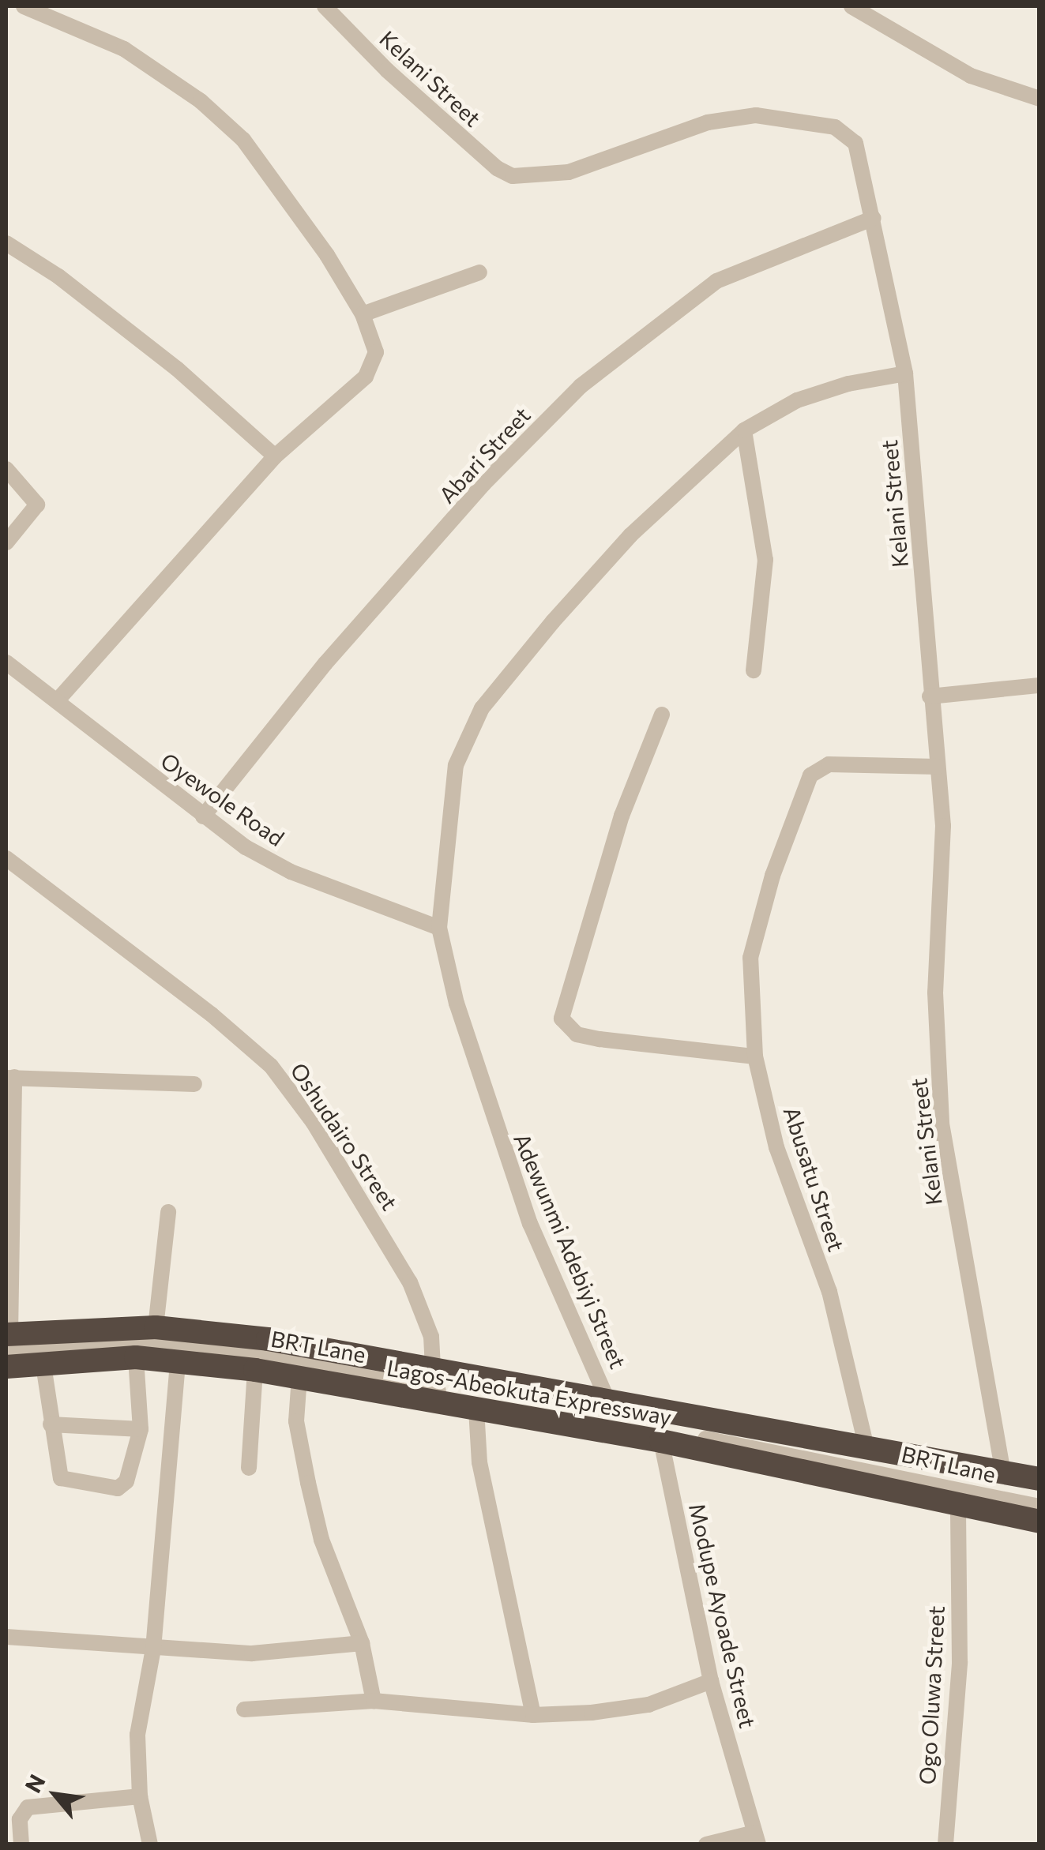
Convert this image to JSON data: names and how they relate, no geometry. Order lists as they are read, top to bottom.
{
  "streets": {
    "highway": ["Lagos-Abeokuta Expressway"],
    "street": [
      "Kelani Street",
      "Abari Street",
      "Oyewole Road",
      "Oshudairo Street",
      "Abusatu Street",
      "Adewunmi Adebiyi Street",
      "BRT Lane",
      "Modupe Ayoade Street",
      "Ogo Oluwa Street"
    ]
  },
  "crossings": [
    ["Kelani Street", "Abari Street"],
    ["Kelani Street", "Abusatu Street"],
    ["Kelani Street", "Adewunmi Adebiyi Street"],
    ["Kelani Street", "Lagos-Abeokuta Expressway"],
    ["Abari Street", "Oyewole Road"],
    ["Oyewole Road", "Adewunmi Adebiyi Street"],
    ["Oshudairo Street", "Lagos-Abeokuta Expressway"],
    ["Abusatu Street", "Lagos-Abeokuta Expressway"],
    ["Adewunmi Adebiyi Street", "Lagos-Abeokuta Expressway"],
    ["BRT Lane", "Lagos-Abeokuta Expressway"],
    ["Lagos-Abeokuta Expressway", "Modupe Ayoade Street"],
    ["Lagos-Abeokuta Expressway", "Ogo Oluwa Street"]
  ],
  "north": "top left"
}
